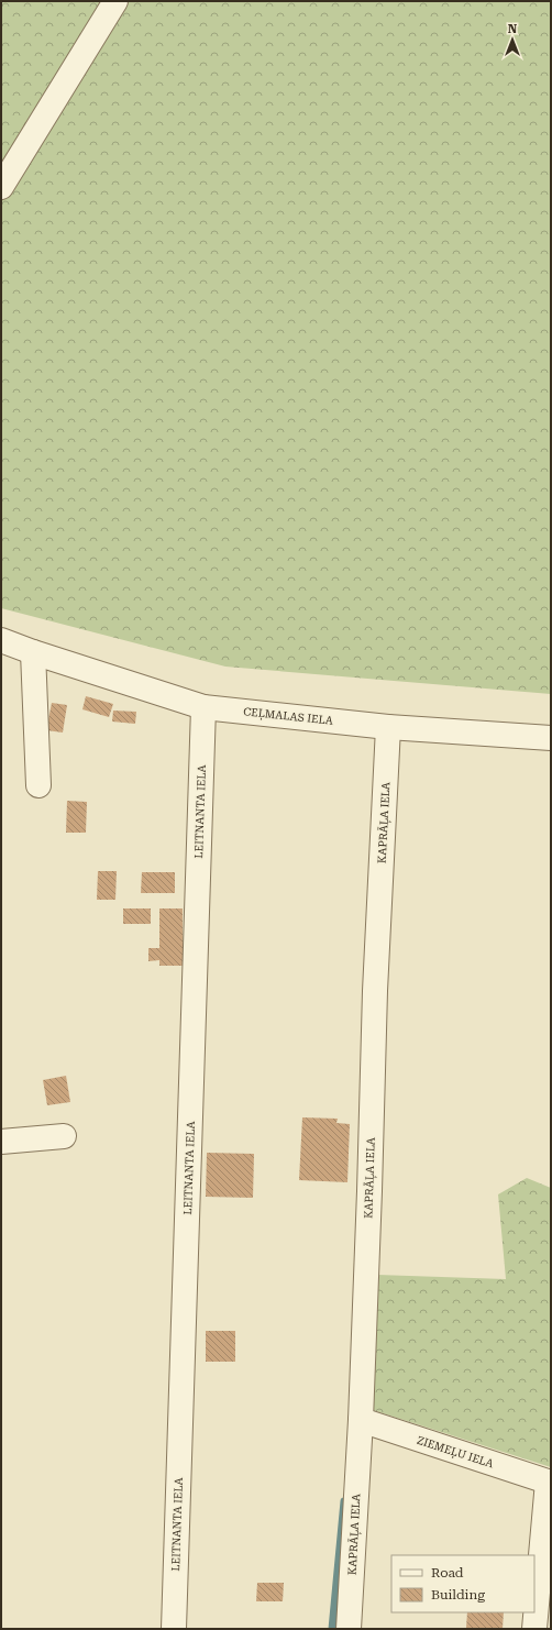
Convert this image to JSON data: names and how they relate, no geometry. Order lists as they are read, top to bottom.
{
  "streets": {
    "street": [
      "CEĻMALAS IELA",
      "LEITNANTA IELA",
      "KAPRĀĻA IELA",
      "ZIEMEĻU IELA"
    ]
  },
  "crossings": [
    ["CEĻMALAS IELA", "LEITNANTA IELA"],
    ["CEĻMALAS IELA", "KAPRĀĻA IELA"],
    ["KAPRĀĻA IELA", "ZIEMEĻU IELA"]
  ],
  "legend": ["Road", "Building"],
  "north": "top"
}
